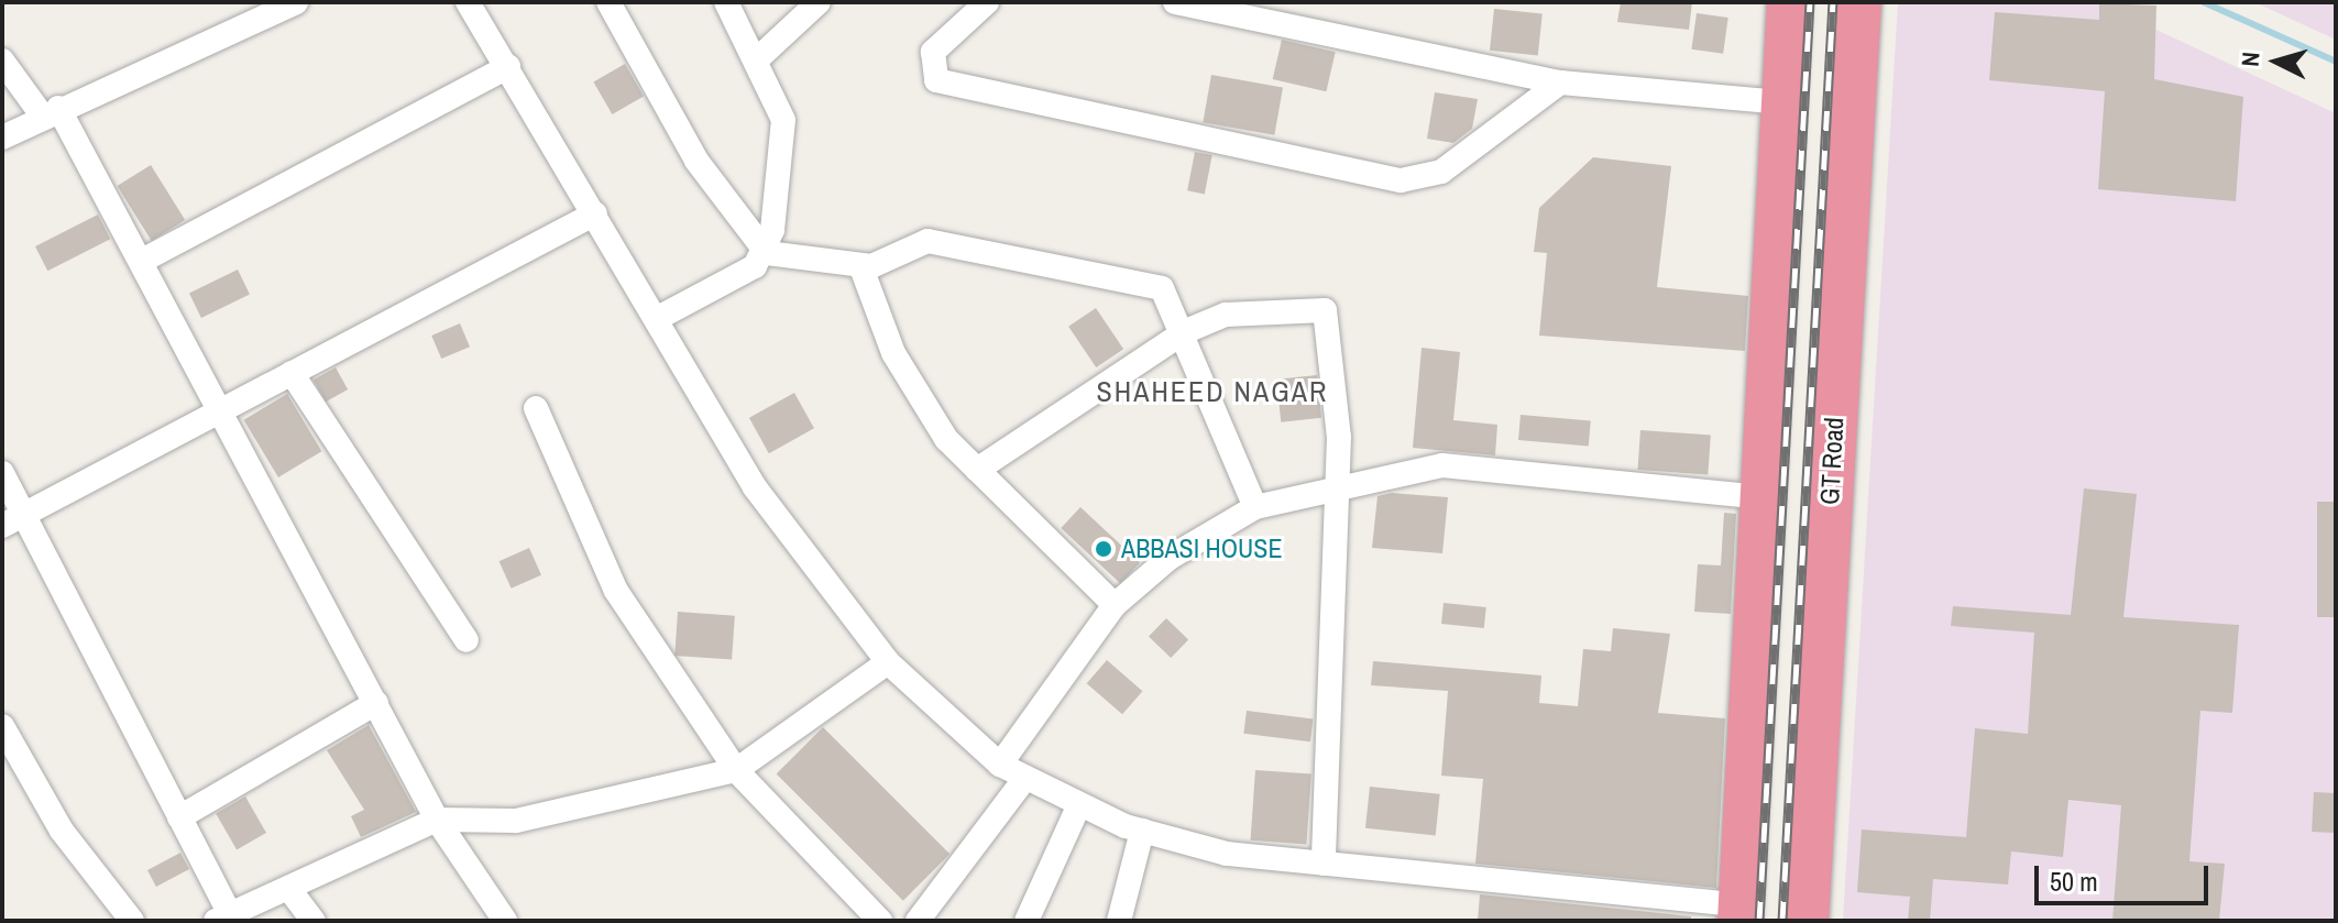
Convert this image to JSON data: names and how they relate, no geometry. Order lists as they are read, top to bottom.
{
  "streets": {
    "highway": ["GT Road"]
  },
  "districts": ["SHAHEED NAGAR"],
  "places": ["ABBASI HOUSE"],
  "scale_bar": "50 m",
  "north": "left"
}
